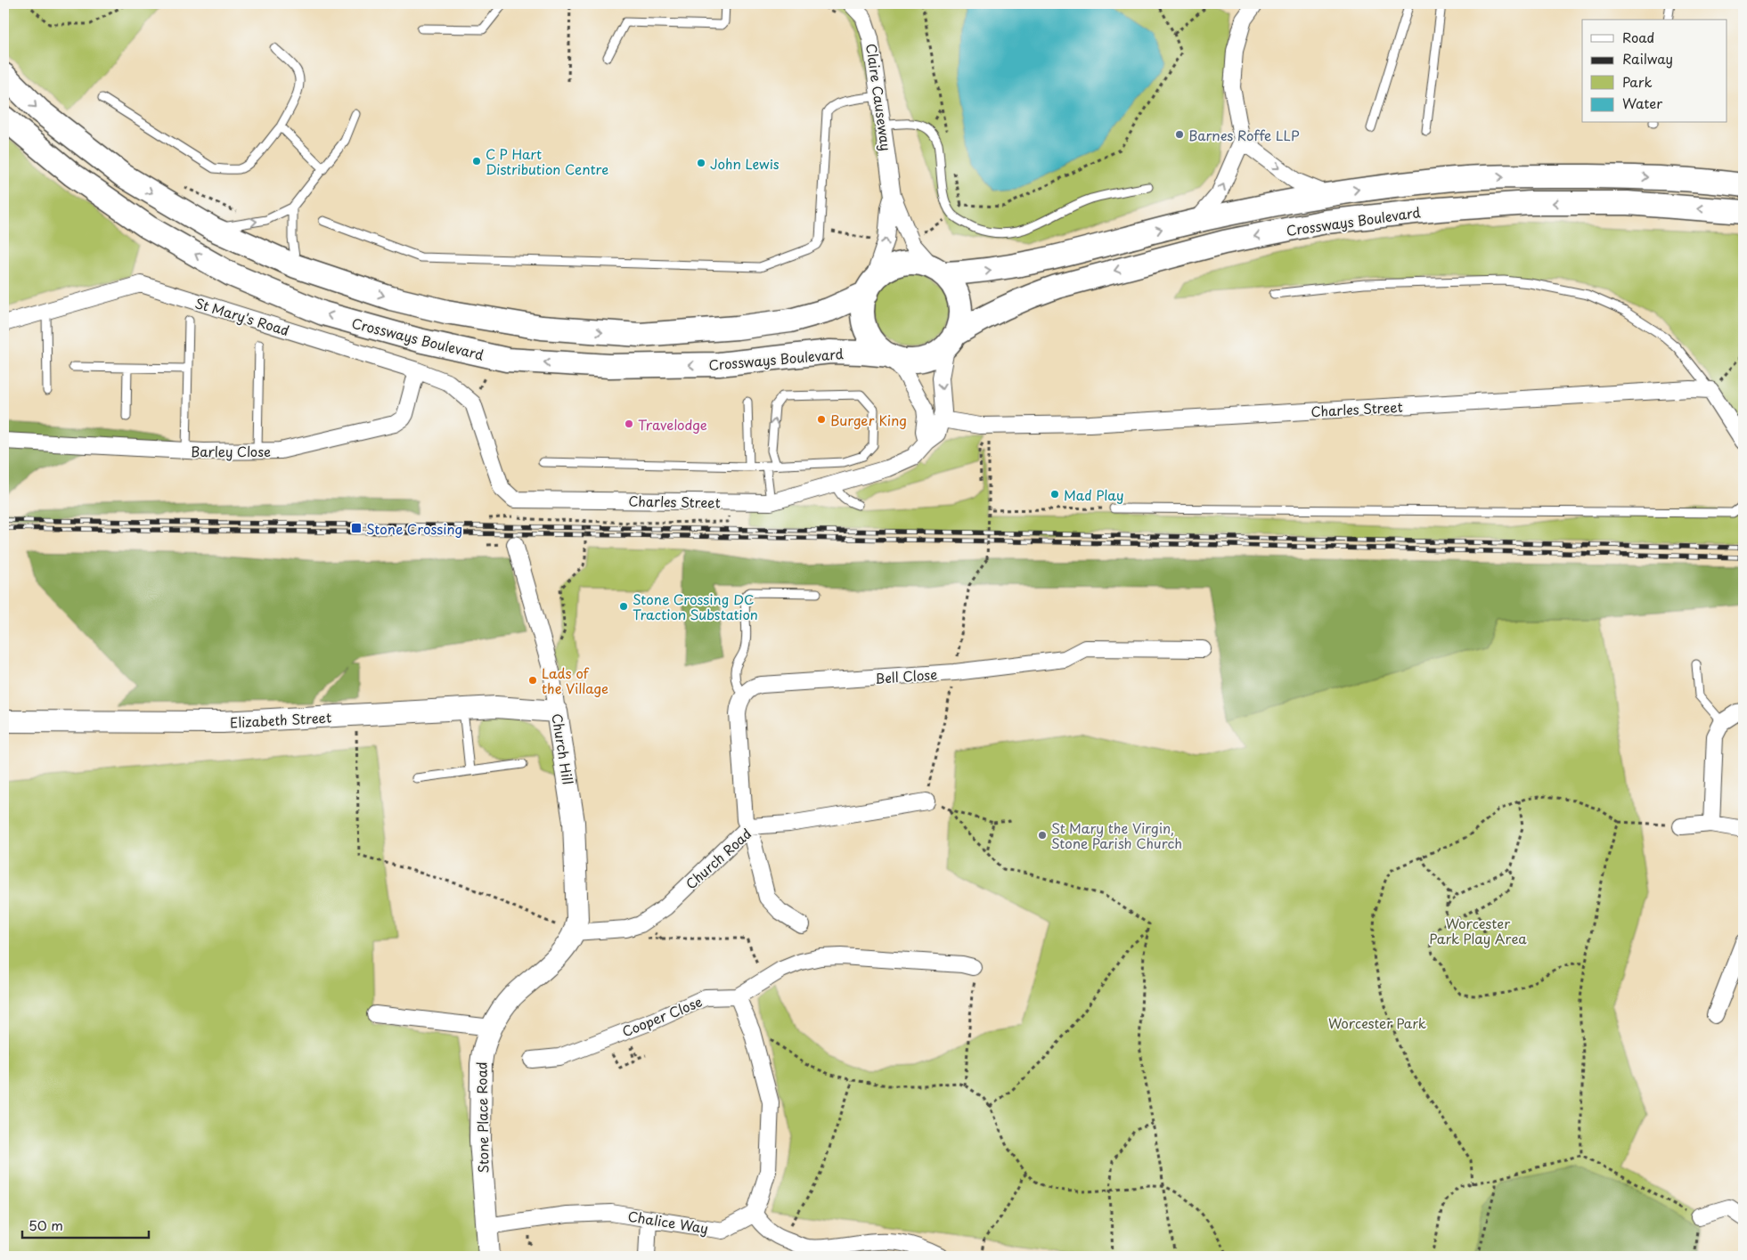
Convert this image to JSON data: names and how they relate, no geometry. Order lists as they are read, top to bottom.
{
  "streets": {
    "main road": ["Crossways Boulevard"],
    "street": [
      "Claire Causeway",
      "St Mary's Road",
      "Charles Street",
      "Barley Close",
      "Bell Close",
      "Elizabeth Street",
      "Church Hill",
      "Church Road",
      "Cooper Close",
      "Stone Place Road",
      "Chalice Way"
    ]
  },
  "crossings": [
    ["Claire Causeway", "Crossways Boulevard"],
    ["Claire Causeway", "Charles Street"],
    ["Crossways Boulevard", "Charles Street"],
    ["St Mary's Road", "Charles Street"],
    ["St Mary's Road", "Barley Close"],
    ["Elizabeth Street", "Church Hill"],
    ["Church Hill", "Church Road"],
    ["Church Hill", "Stone Place Road"],
    ["Church Road", "Stone Place Road"],
    ["Stone Place Road", "Chalice Way"]
  ],
  "parks": ["Worcester Park Play Area", "Worcester Park"],
  "places": {
    "other": [
      "Barnes Roffe LLP",
      "C P Hart Distribution Centre",
      "John Lewis",
      "Burger King",
      "Travelodge",
      "Mad Play",
      "Stone Crossing DC Traction Substation",
      "Lads of the Village",
      "St Mary the Virgin, Stone Parish Church"
    ],
    "transit": ["Stone Crossing"]
  },
  "legend": [
    "Road",
    "Railway",
    "Park",
    "Water"
  ],
  "scale_bar": "50 m"
}
